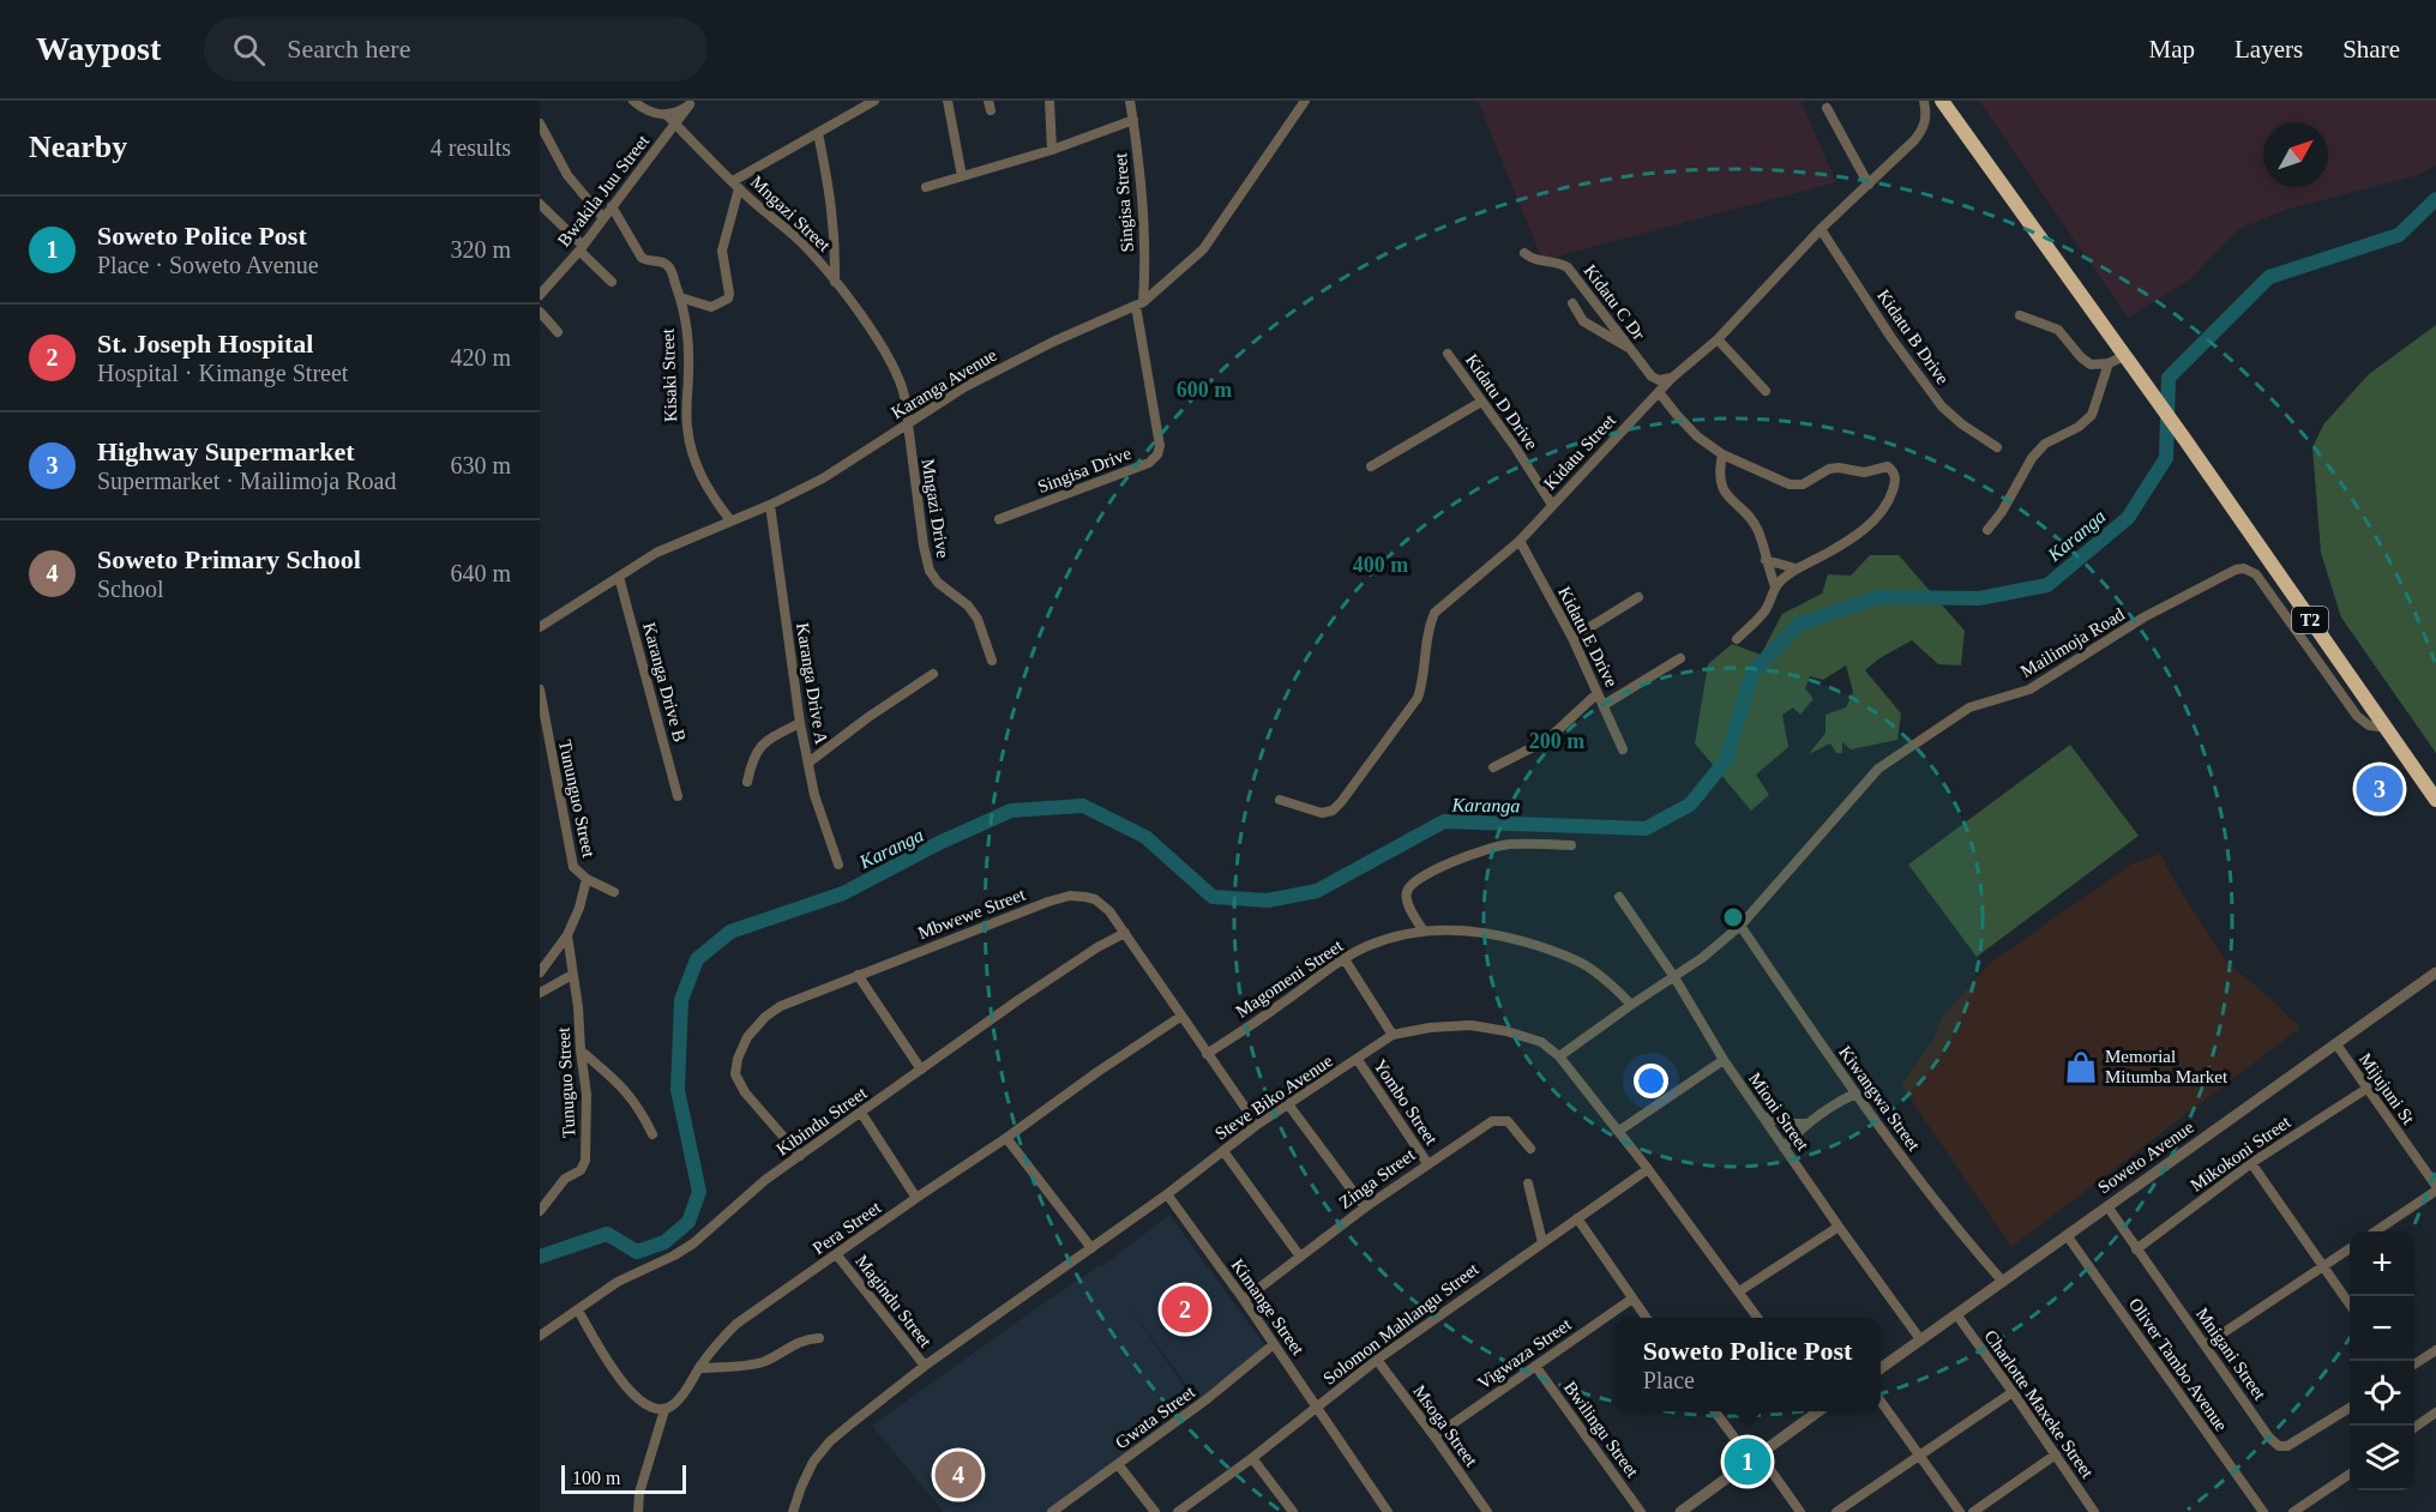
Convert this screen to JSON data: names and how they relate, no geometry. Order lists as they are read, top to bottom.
{
  "streets": {
    "highway": ["T2"],
    "street": [
      "Bwakila Juu Street",
      "Singisa Street",
      "Mngazi Street",
      "Kidatu C Dr",
      "Kidatu B Drive",
      "Kisaki Street",
      "Karanga Avenue",
      "Kidatu D Drive",
      "Kidatu Street",
      "Singisa Drive",
      "Mngazi Drive",
      "Kidatu E Drive",
      "Mailimoja Road",
      "Karanga Drive B",
      "Karanga Drive A",
      "Tununguo Street",
      "Mbwewe Street",
      "Magomeni Street",
      "Tunuguo Street",
      "Mijujuni St",
      "Steve Biko Avenue",
      "Kiwangwa Street",
      "Yombo Street",
      "Mioni Street",
      "Kibindu Street",
      "Mikokoni Street",
      "Soweto Avenue",
      "Zinga Street",
      "Pera Street",
      "Magindu Street",
      "Kimange Street",
      "Solomon Mahlangu Street",
      "Vigwaza Street",
      "Mnigani Street",
      "Oliver Tambo Avenue",
      "Charlotte Maxeke Street",
      "Gwata Street",
      "Msoga Street",
      "Bwilingu Street"
    ]
  },
  "crossings": [
    ["Bwakila Juu Street", "Mngazi Street"],
    ["Bwakila Juu Street", "Kisaki Street"],
    ["Singisa Street", "Karanga Avenue"],
    ["Singisa Street", "Singisa Drive"],
    ["Mngazi Street", "Karanga Avenue"],
    ["Mngazi Street", "Mngazi Drive"],
    ["Kidatu C Dr", "Kidatu Street"],
    ["Kidatu B Drive", "Kidatu Street"],
    ["Kisaki Street", "Karanga Avenue"],
    ["Karanga Avenue", "Singisa Drive"],
    ["Karanga Avenue", "Mngazi Drive"],
    ["Karanga Avenue", "Karanga Drive B"],
    ["Karanga Avenue", "Karanga Drive A"],
    ["Kidatu D Drive", "Kidatu Street"],
    ["Kidatu Street", "Kidatu E Drive"],
    ["T2", "Mailimoja Road"],
    ["Mailimoja Road", "Magomeni Street"],
    ["Mailimoja Road", "Steve Biko Avenue"],
    ["Mailimoja Road", "Kiwangwa Street"],
    ["Mailimoja Road", "Mioni Street"],
    ["Mbwewe Street", "Magomeni Street"],
    ["Mbwewe Street", "Steve Biko Avenue"],
    ["Mbwewe Street", "Kibindu Street"],
    ["Mbwewe Street", "Pera Street"],
    ["Mijujuni St", "Mikokoni Street"],
    ["Mijujuni St", "Soweto Avenue"],
    ["Steve Biko Avenue", "Yombo Street"],
    ["Steve Biko Avenue", "Magindu Street"],
    ["Steve Biko Avenue", "Kimange Street"],
    ["Steve Biko Avenue", "Solomon Mahlangu Street"],
    ["Kiwangwa Street", "Soweto Avenue"],
    ["Yombo Street", "Zinga Street"],
    ["Mioni Street", "Soweto Avenue"],
    ["Mikokoni Street", "Mnigani Street"],
    ["Soweto Avenue", "Mnigani Street"],
    ["Soweto Avenue", "Oliver Tambo Avenue"],
    ["Soweto Avenue", "Charlotte Maxeke Street"],
    ["Zinga Street", "Kimange Street"],
    ["Pera Street", "Magindu Street"],
    ["Kimange Street", "Solomon Mahlangu Street"],
    ["Kimange Street", "Gwata Street"],
    ["Solomon Mahlangu Street", "Msoga Street"],
    ["Vigwaza Street", "Msoga Street"],
    ["Vigwaza Street", "Bwilingu Street"]
  ],
  "water": ["Karanga"],
  "places": {
    "shop": ["Memorial Mitumba Market"]
  },
  "scale_bar": "100 m",
  "north": "top right",
  "page": {
    "header": "Waypost",
    "search": "Search here",
    "nav": ["Map", "Layers", "Share"],
    "heading": ["Nearby", "4 results"],
    "list": [
      {
        "mark": "1",
        "name": "Soweto Police Post",
        "note": "Place · Soweto Avenue",
        "value": "320 m"
      },
      {
        "mark": "2",
        "name": "St. Joseph Hospital",
        "note": "Hospital · Kimange Street",
        "value": "420 m"
      },
      {
        "mark": "3",
        "name": "Highway Supermarket",
        "note": "Supermarket · Mailimoja Road",
        "value": "630 m"
      },
      {
        "mark": "4",
        "name": "Soweto Primary School",
        "note": "School",
        "value": "640 m"
      }
    ],
    "pins": [
      "3",
      "2",
      "1",
      "4"
    ],
    "map_buttons": ["+", "−"],
    "popup": ["Soweto Police Post", "Place"],
    "scale": "100 m"
  },
  "rings": ["600 m", "400 m", "200 m"]
}
